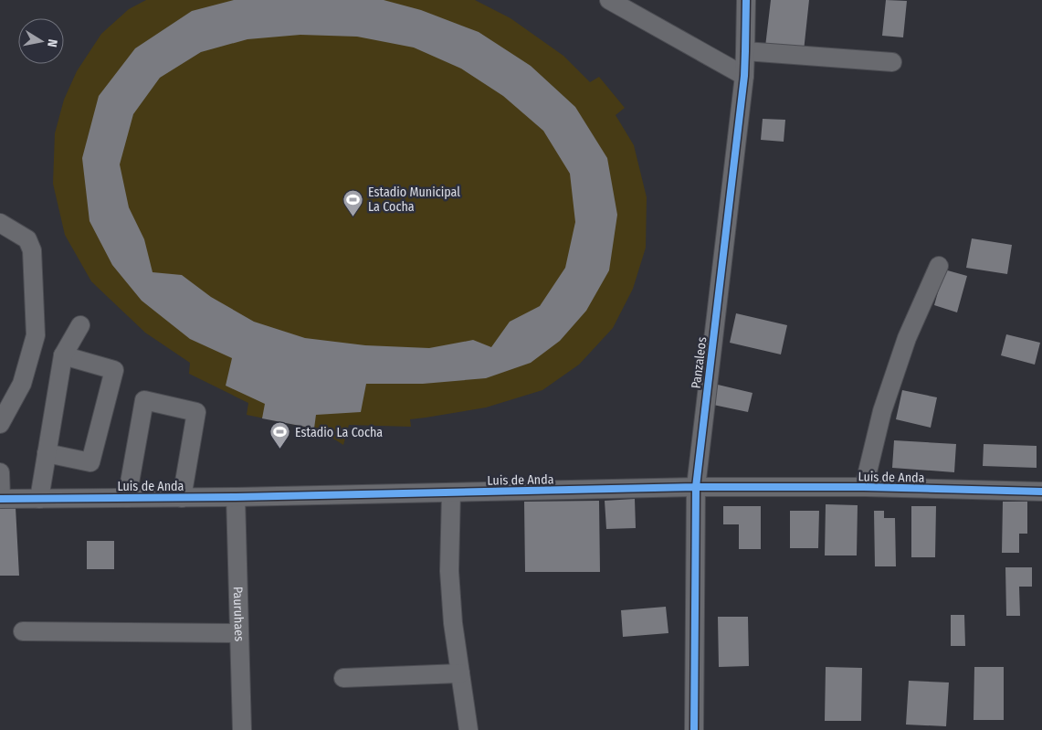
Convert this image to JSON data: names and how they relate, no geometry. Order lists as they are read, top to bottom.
{
  "streets": {
    "street": ["Panzaleos", "Luis de Anda", "Pauruhaes"]
  },
  "crossings": [
    ["Panzaleos", "Luis de Anda"],
    ["Luis de Anda", "Pauruhaes"]
  ],
  "places": {
    "sports": ["Estadio Municipal La Cocha", "Estadio La Cocha"]
  },
  "north": "right"
}
